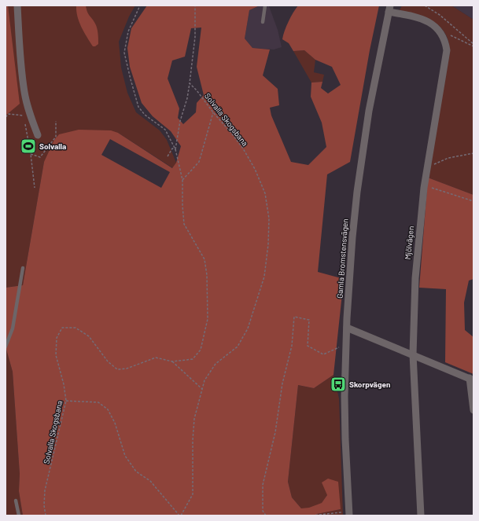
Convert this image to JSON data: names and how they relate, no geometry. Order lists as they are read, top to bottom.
{
  "streets": {
    "street": ["Mjölvägen", "Gamla Bromstensvägen"],
    "path": ["Solvalla Skogsbana"]
  },
  "crossings": [
    ["Mjölvägen", "Gamla Bromstensvägen"]
  ],
  "places": {
    "sports": ["Solvalla"],
    "bus stop": ["Skorpvägen"]
  }
}
